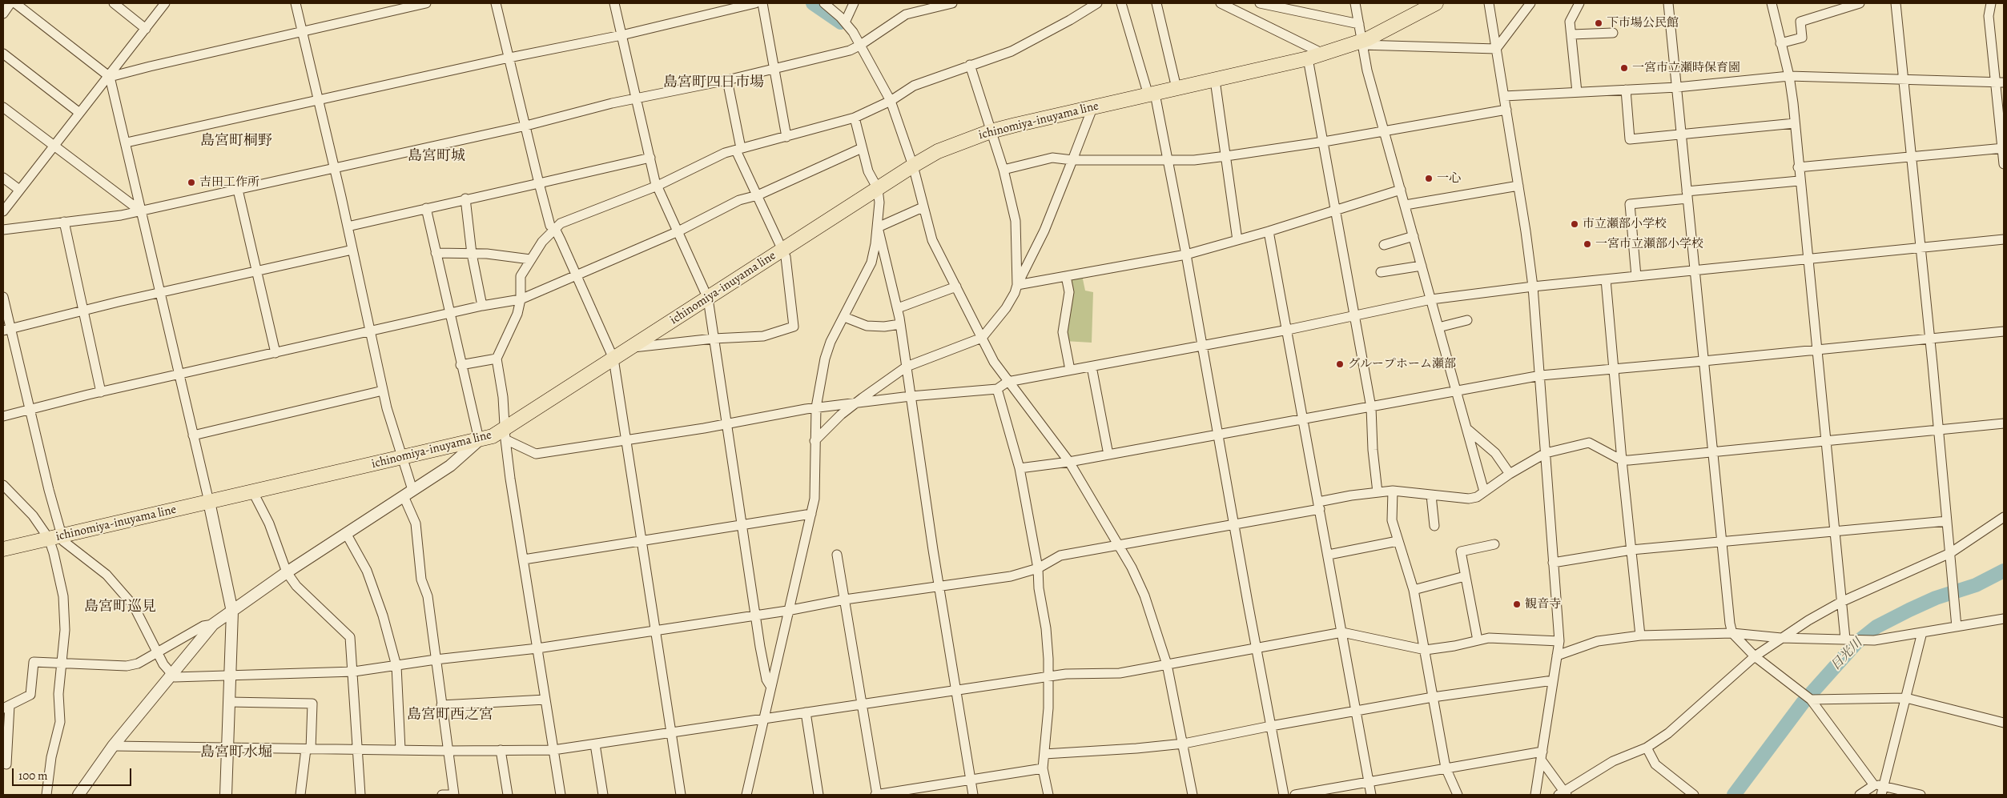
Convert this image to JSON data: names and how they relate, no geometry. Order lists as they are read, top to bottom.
{
  "streets": {
    "main road": ["ichinomiya-inuyama line"]
  },
  "districts": [
    "島宮町四日市場",
    "島宮町桐野",
    "島宮町城",
    "島宮町巡見",
    "島宮町西之宮",
    "島宮町水堀"
  ],
  "water": ["日光川"],
  "places": [
    "下市場公民館",
    "一宮市立瀬時保育園",
    "一心",
    "吉田工作所",
    "市立瀬部小学校",
    "一宮市立瀬部小学校",
    "グループホーム瀬部",
    "観音寺"
  ],
  "scale_bar": "100 m"
}
